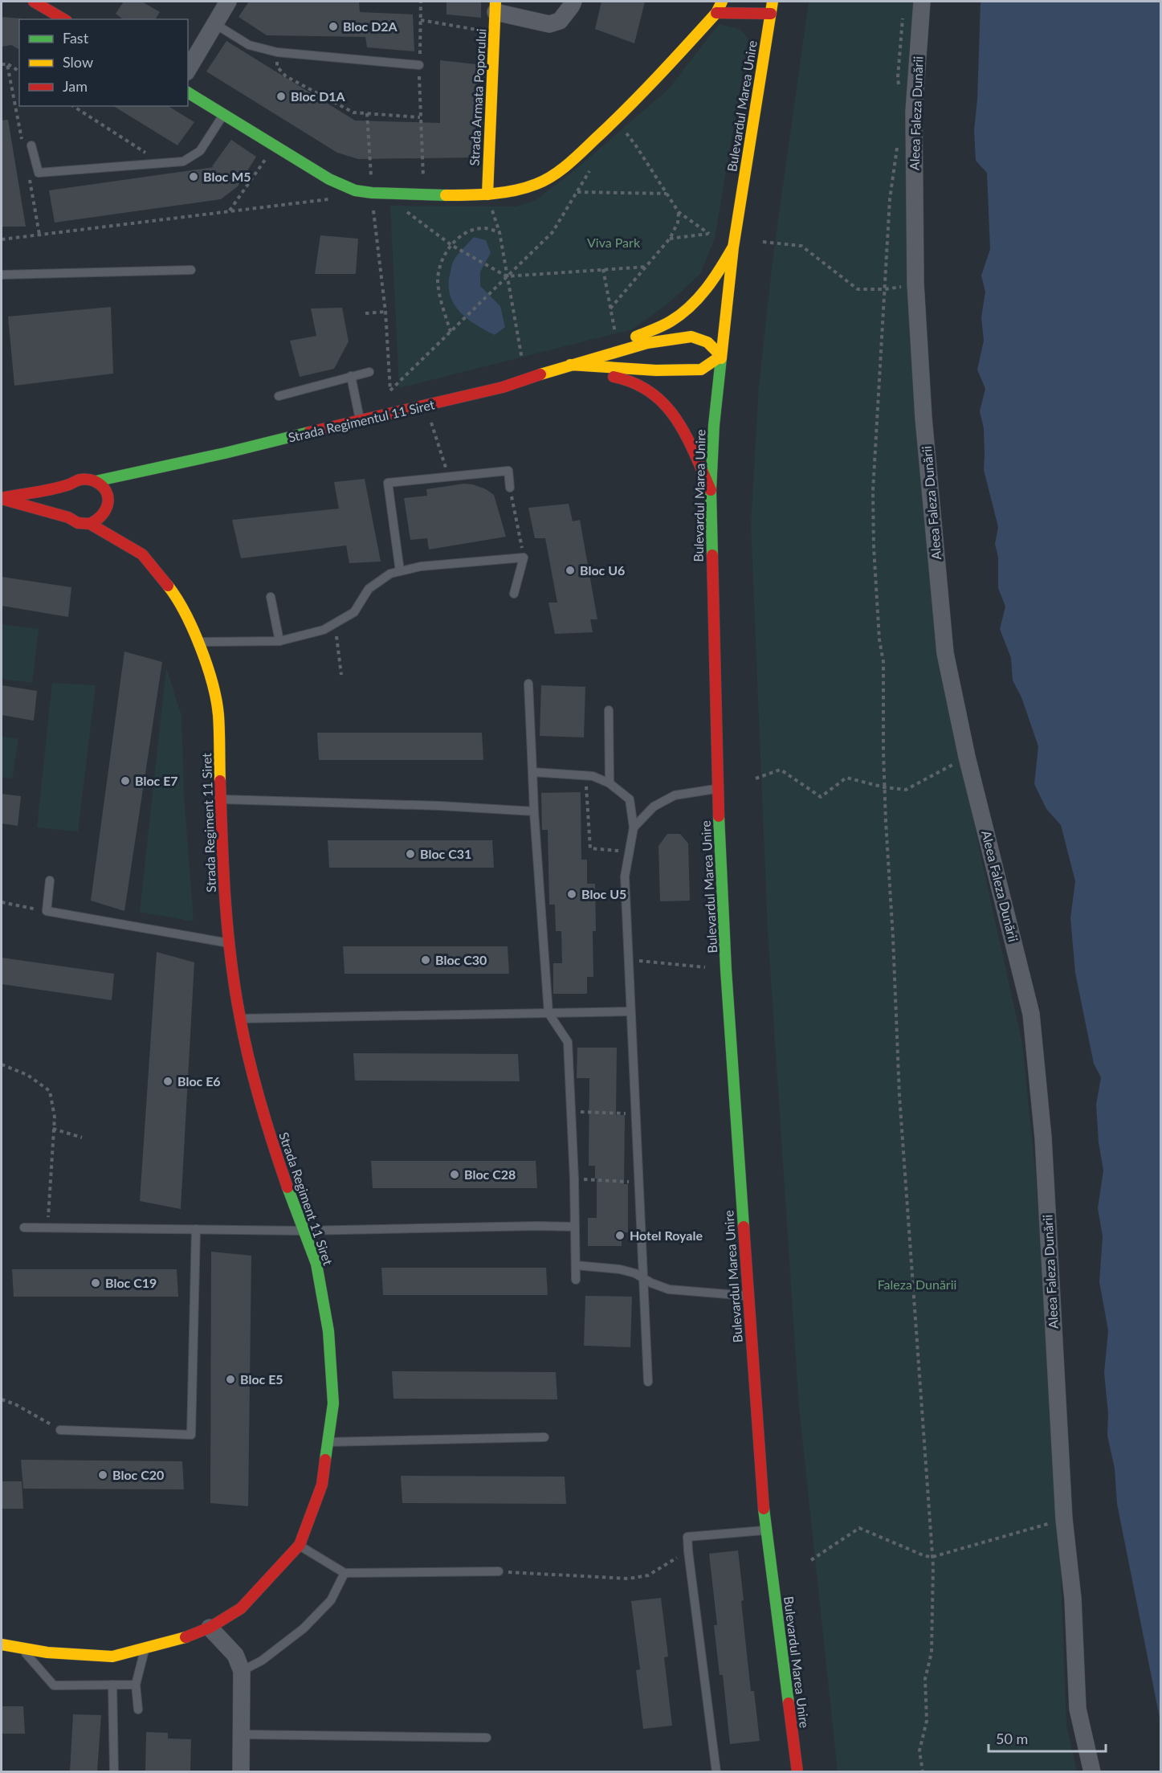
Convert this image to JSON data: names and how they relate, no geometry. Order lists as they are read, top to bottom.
{
  "streets": {
    "main road": [
      "Strada Armata Poporului",
      "Bulevardul Marea Unire",
      "Strada Regimentul 11 Siret",
      "Strada Regiment 11 Siret"
    ],
    "street": ["Aleea Faleza Dunării"]
  },
  "crossings": [
    ["Strada Regimentul 11 Siret", "Strada Regiment 11 Siret"]
  ],
  "parks": ["Viva Park", "Faleza Dunării"],
  "places": [
    "Bloc D2A",
    "Bloc D1A",
    "Bloc M5",
    "Bloc U6",
    "Bloc E7",
    "Bloc C31",
    "Bloc U5",
    "Bloc C30",
    "Bloc E6",
    "Bloc C28",
    "Hotel Royale",
    "Bloc C19",
    "Bloc E5",
    "Bloc C20"
  ],
  "legend": ["Fast", "Slow", "Jam"],
  "scale_bar": "50 m"
}
